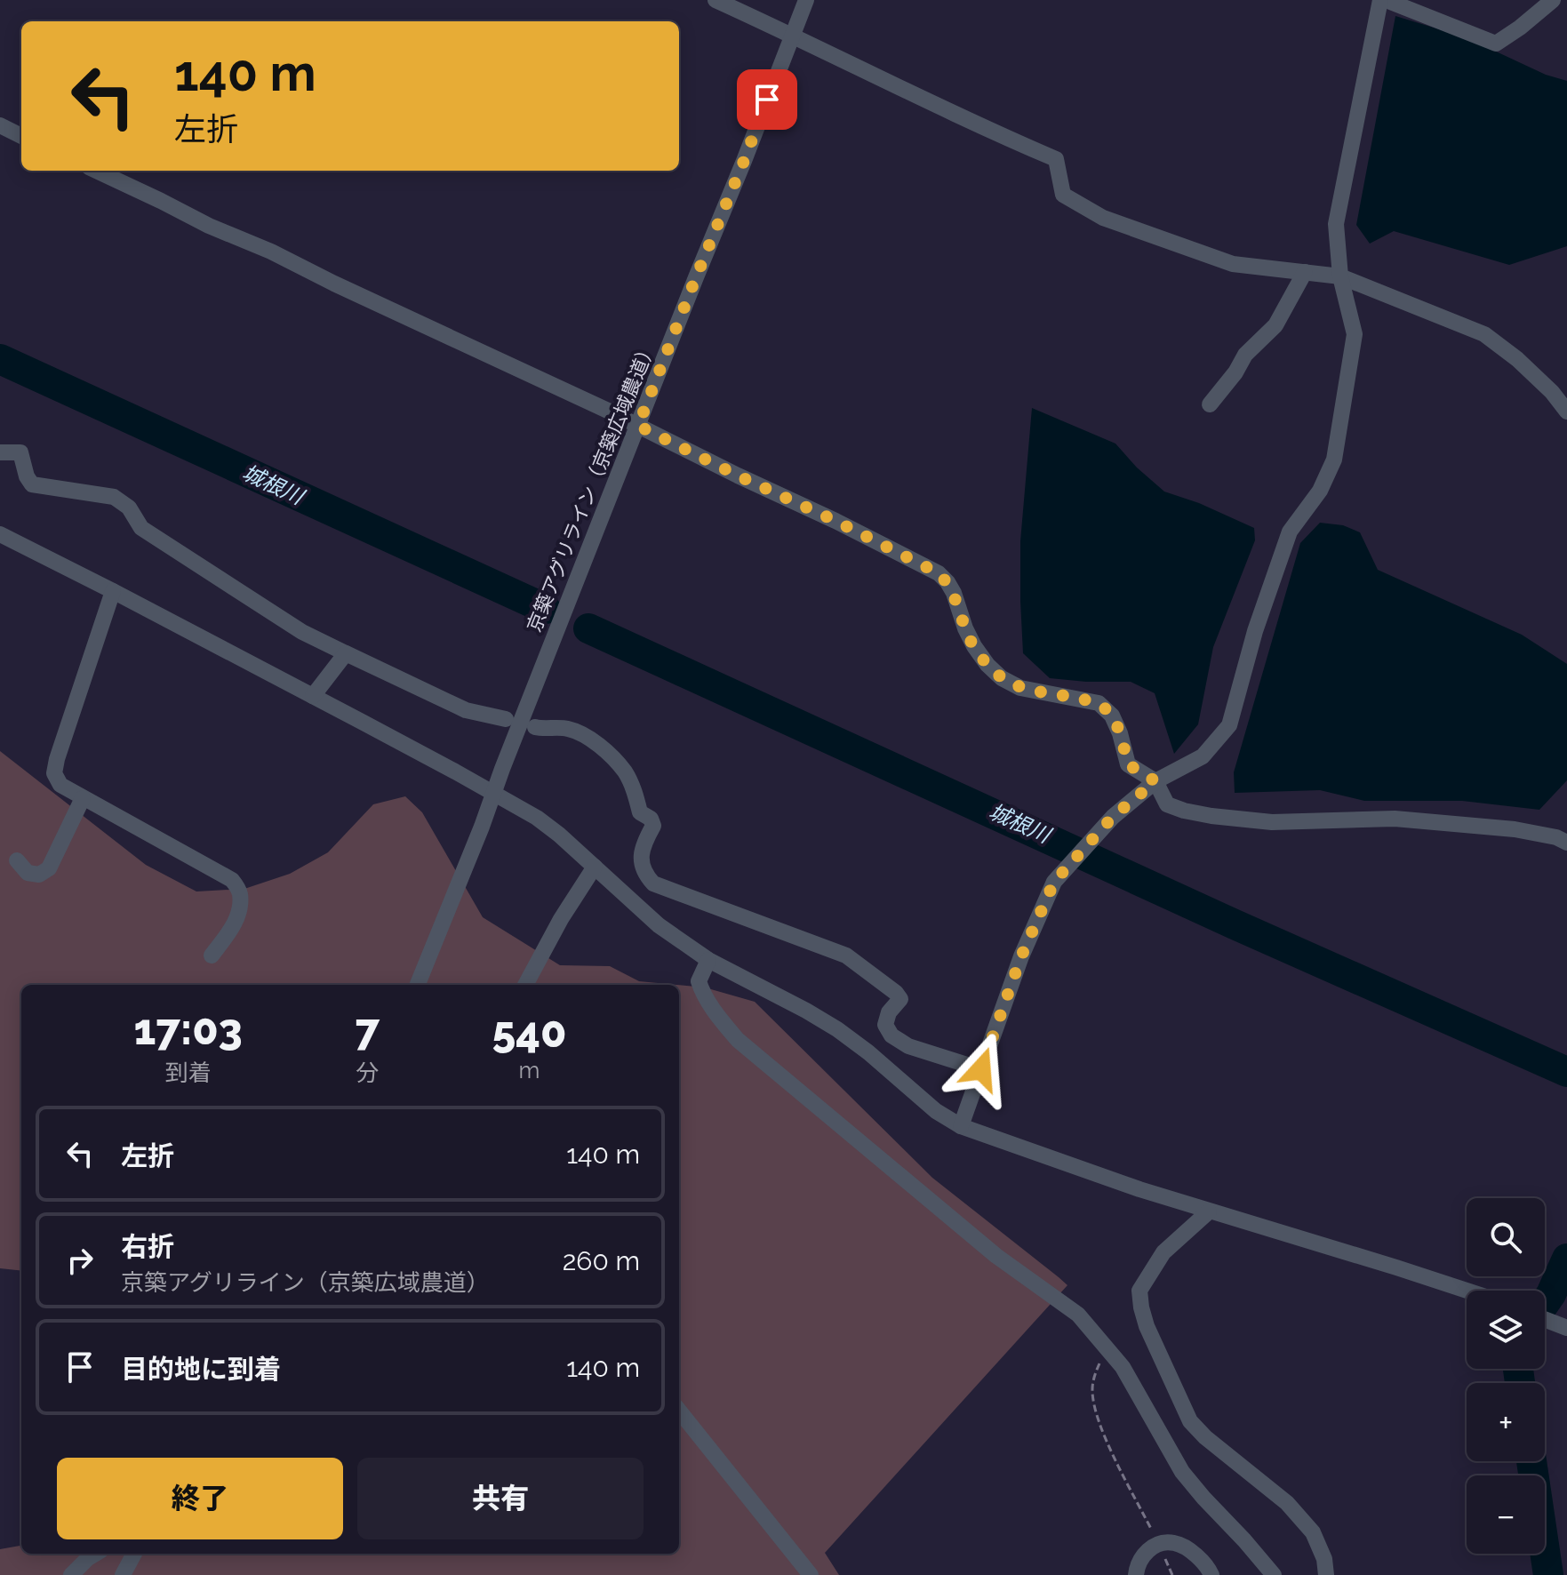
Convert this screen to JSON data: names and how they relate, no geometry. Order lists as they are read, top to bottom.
{
  "streets": {
    "street": ["京築アグリライン（京築広域農道）"]
  },
  "water": ["城根川"],
  "page": {
    "turn": ["140 m", "左折"],
    "eta": [
      "17:03",
      "到着",
      "7",
      "分",
      "540",
      "m"
    ],
    "list": [
      {
        "name": "左折",
        "value": "140 m"
      },
      {
        "name": "右折",
        "note": "京築アグリライン（京築広域農道）",
        "value": "260 m"
      },
      {
        "name": "目的地に到着",
        "value": "140 m"
      }
    ],
    "map_buttons": ["+", "−"],
    "buttons": ["終了", "共有"]
  }
}
